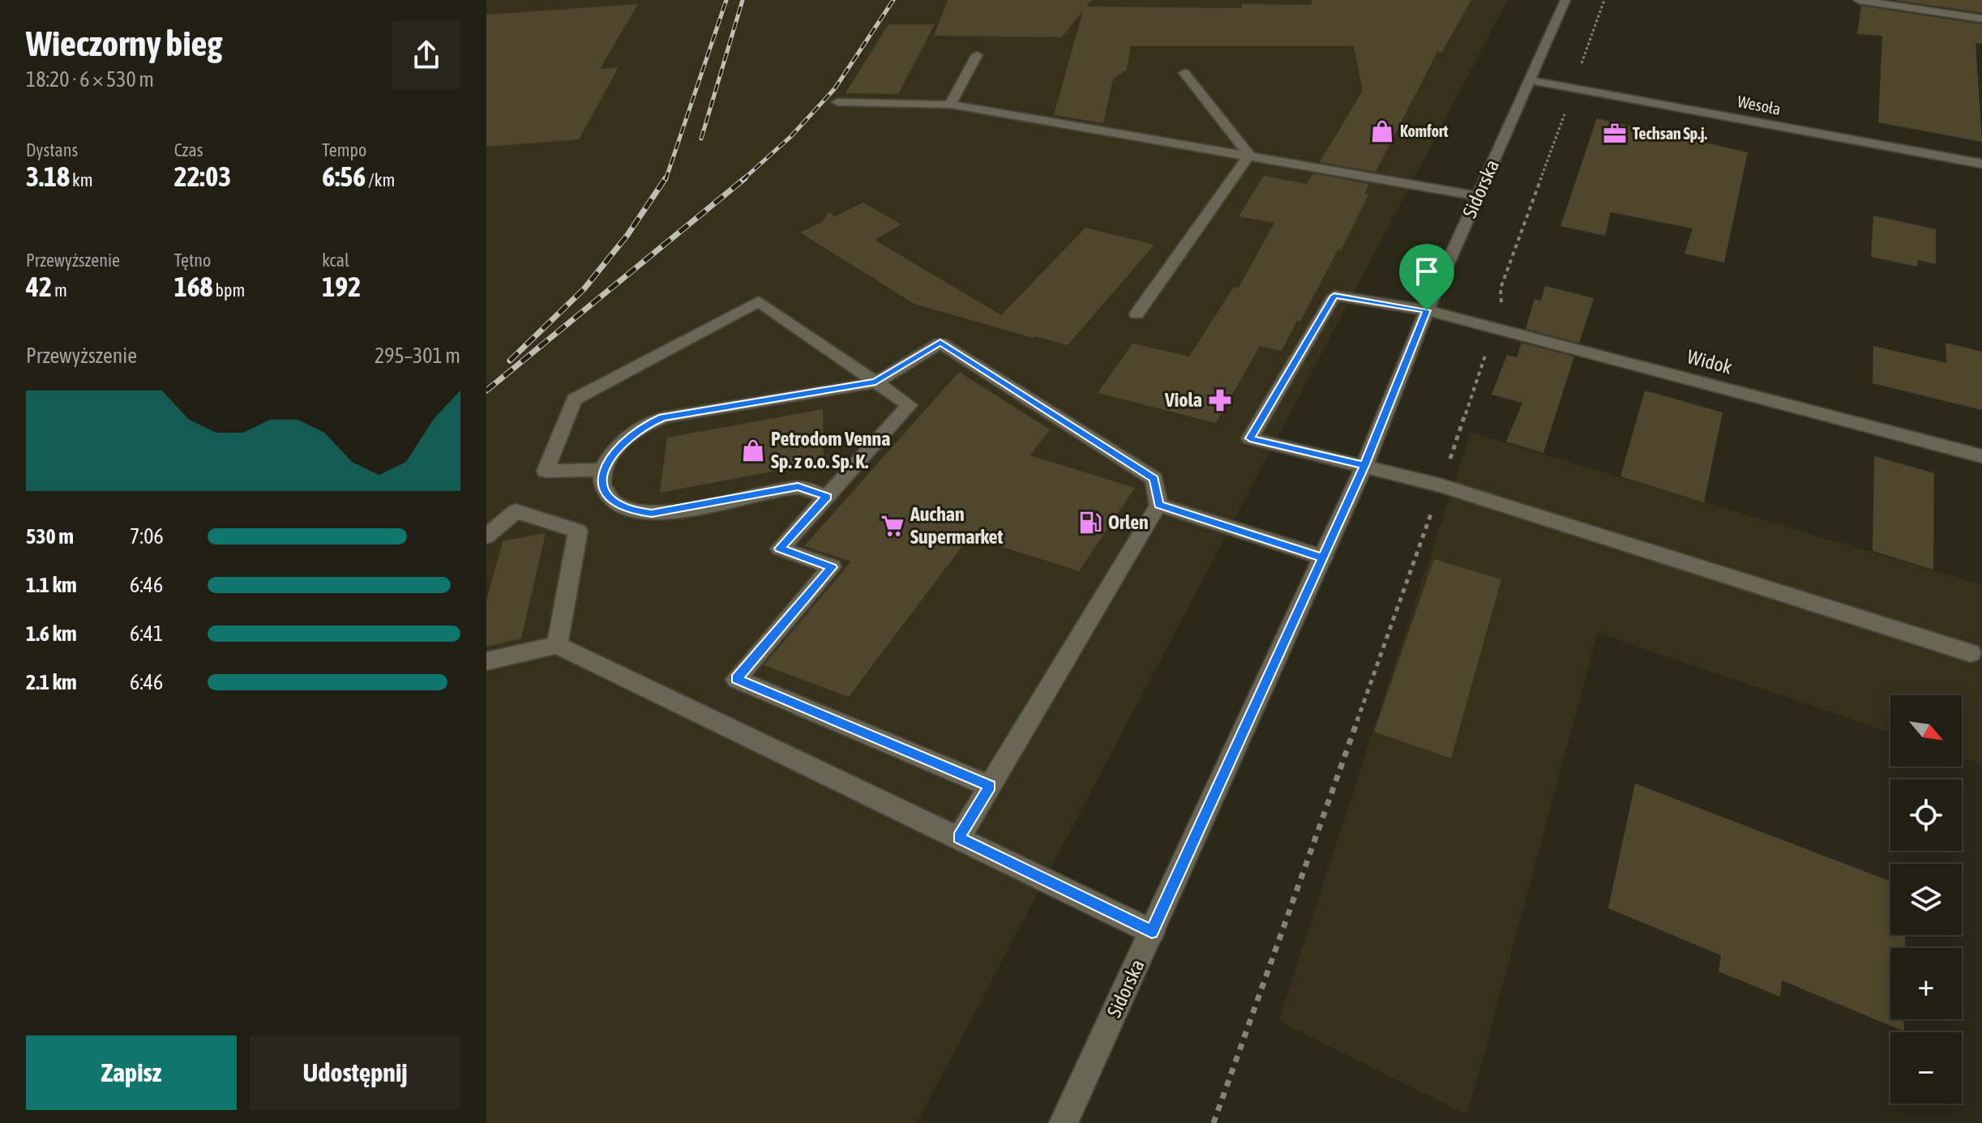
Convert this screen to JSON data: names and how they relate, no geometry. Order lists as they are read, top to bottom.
{
  "streets": {
    "street": ["Wesoła", "Sidorska", "Widok"]
  },
  "crossings": [
    ["Wesoła", "Sidorska"],
    ["Sidorska", "Widok"]
  ],
  "places": {
    "shop": ["Komfort", "Petrodom Venna Sp. z o.o. Sp. K."],
    "office": ["Techsan Sp.j."],
    "pharmacy": ["Viola"],
    "fuel station": ["Orlen"],
    "supermarket": ["Auchan Supermarket"]
  },
  "north": "bottom right",
  "page": {
    "heading": ["Wieczorny bieg", "18:20 · 6 × 530 m"],
    "stats": [
      ["Dystans", "3.18 km"],
      ["Czas", "22:03"],
      ["Tempo", "6:56 /km"],
      ["Przewyższenie", "42 m"],
      ["Tętno", "168 bpm"],
      ["kcal", "192"]
    ],
    "chart": ["Przewyższenie", "295–301 m"],
    "list": [
      {
        "name": "530 m",
        "note": "7:06"
      },
      {
        "name": "1.1 km",
        "note": "6:46"
      },
      {
        "name": "1.6 km",
        "note": "6:41"
      },
      {
        "name": "2.1 km",
        "note": "6:46"
      }
    ],
    "map_buttons": ["+", "−"],
    "buttons": ["Zapisz", "Udostępnij"]
  }
}
